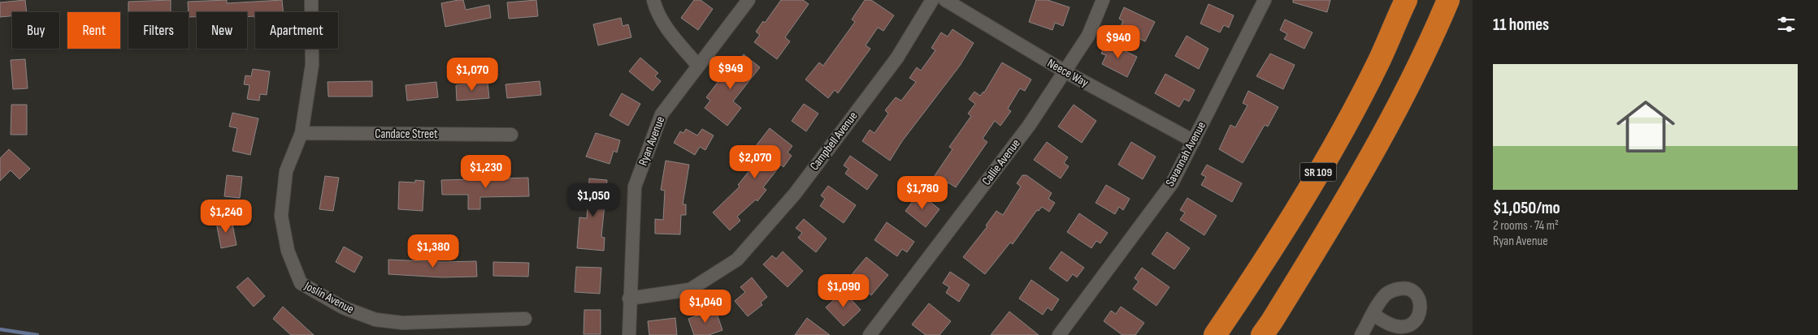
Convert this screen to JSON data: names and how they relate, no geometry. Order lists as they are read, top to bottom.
{
  "streets": {
    "highway": ["SR 109"],
    "street": [
      "Neece Way",
      "Candace Street",
      "Ryan Avenue",
      "Campbell Avenue",
      "Savannah Avenue",
      "Callie Avenue",
      "Joslin Avenue"
    ]
  },
  "crossings": [
    ["Neece Way", "Savannah Avenue"],
    ["Neece Way", "Callie Avenue"],
    ["Candace Street", "Joslin Avenue"],
    ["Ryan Avenue", "Campbell Avenue"]
  ],
  "page": {
    "heading": "11 homes",
    "chip": [
      "Buy",
      "Rent",
      "Filters",
      "New",
      "Apartment"
    ],
    "price": [
      "$940",
      "$949",
      "$1,070",
      "$2,070",
      "$1,230",
      "$1,780",
      "$1,050",
      "$1,240",
      "$1,380",
      "$1,090",
      "$1,040"
    ],
    "list": [
      {
        "name": "$1,050/mo",
        "note": "2 rooms · 74 m² · Ryan Avenue"
      }
    ]
  }
}
